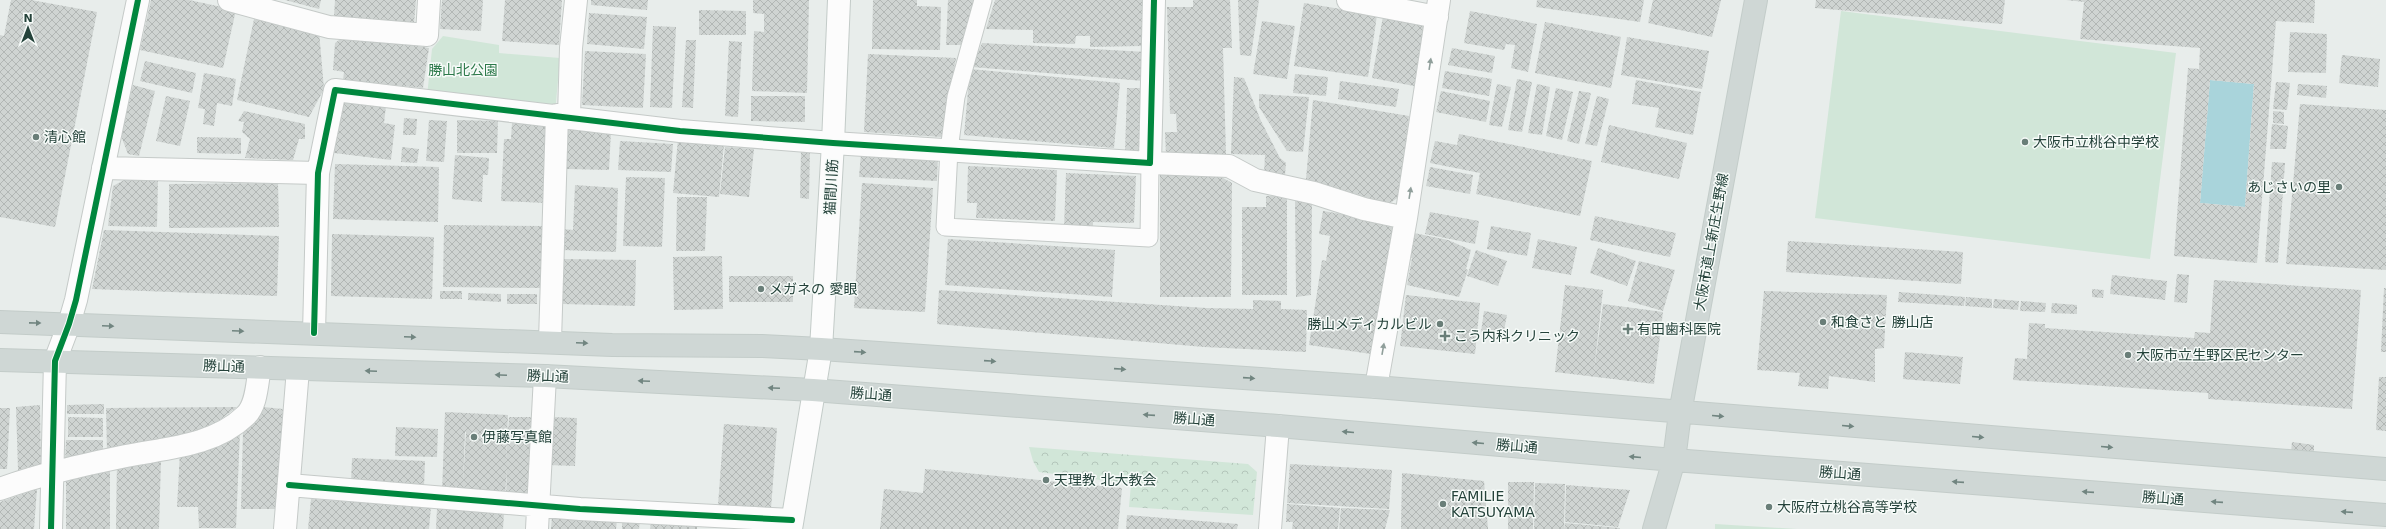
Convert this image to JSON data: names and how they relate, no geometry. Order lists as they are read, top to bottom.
{
  "streets": {
    "main road": ["大阪市道上新庄生野線", "勝山通"],
    "street": ["猫間川筋"]
  },
  "crossings": [
    ["猫間川筋", "勝山通"],
    ["大阪市道上新庄生野線", "勝山通"]
  ],
  "parks": ["勝山北公園"],
  "places": {
    "other": [
      "清心館",
      "大阪市立桃谷中学校",
      "あじさいの里",
      "メガネの 愛眼",
      "和食さと 勝山店",
      "勝山メディカルビル",
      "大阪市立生野区民センター",
      "伊藤写真館",
      "天理教 北大教会",
      "FAMILIE KATSUYAMA",
      "大阪府立桃谷高等学校"
    ],
    "health": ["有田歯科医院", "こう内科クリニック"]
  },
  "north": "top"
}
